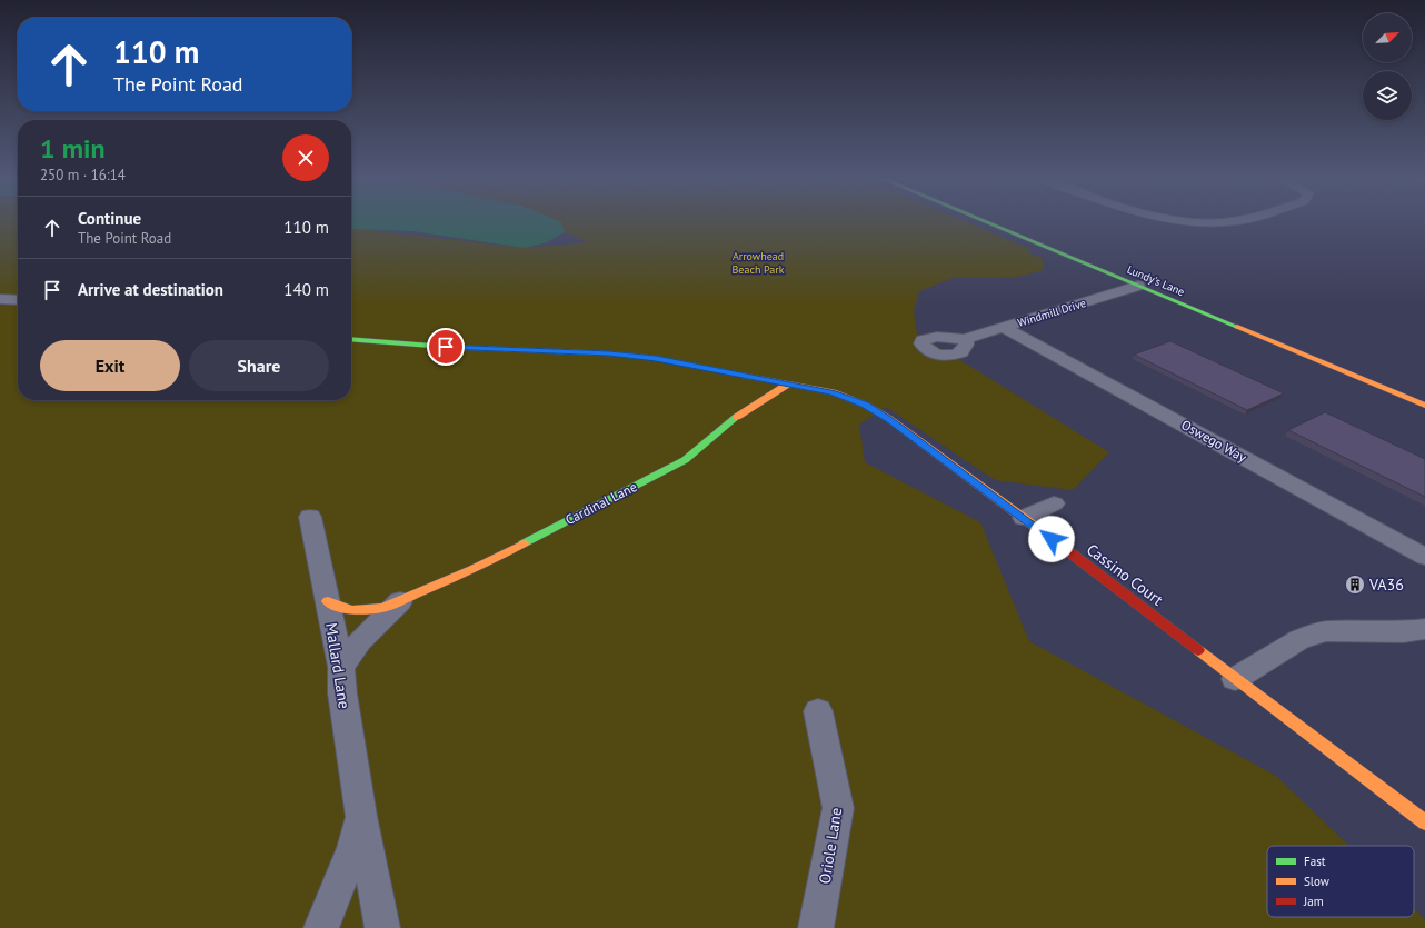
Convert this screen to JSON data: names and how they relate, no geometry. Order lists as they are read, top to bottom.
{
  "streets": {
    "street": [
      "Lundy's Lane",
      "Windmill Drive",
      "Oswego Way",
      "Cardinal Lane",
      "Cassino Court",
      "Mallard Lane",
      "Oriole Lane"
    ]
  },
  "crossings": [
    ["Lundy's Lane", "Windmill Drive"],
    ["Windmill Drive", "Oswego Way"],
    ["Cardinal Lane", "Cassino Court"],
    ["Cardinal Lane", "Mallard Lane"]
  ],
  "parks": ["Arrowhead Beach Park"],
  "places": {
    "building": ["VA36"]
  },
  "legend": ["Fast", "Slow", "Jam"],
  "north": "top right",
  "page": {
    "turn": ["110 m", "The Point Road"],
    "heading": ["1 min", "250 m · 16:14"],
    "list": [
      {
        "name": "Continue",
        "note": "The Point Road",
        "value": "110 m"
      },
      {
        "name": "Arrive at destination",
        "value": "140 m"
      }
    ],
    "buttons": ["Exit", "Share"]
  }
}
